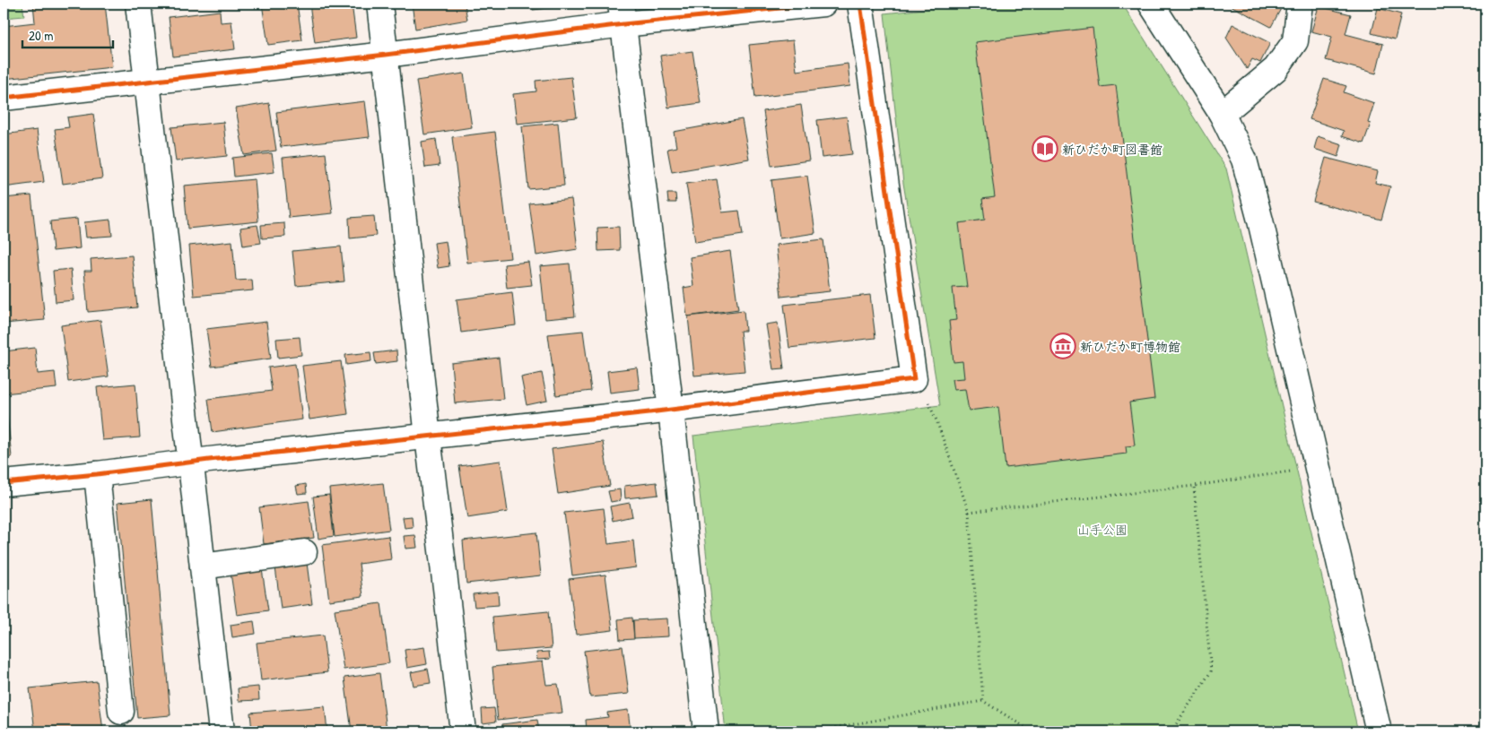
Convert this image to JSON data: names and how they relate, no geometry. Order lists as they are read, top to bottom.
{
  "parks": ["山手公園"],
  "places": {
    "library": ["新ひだか町図書館"],
    "museum": ["新ひだか町博物館"]
  },
  "scale_bar": "20 m"
}
